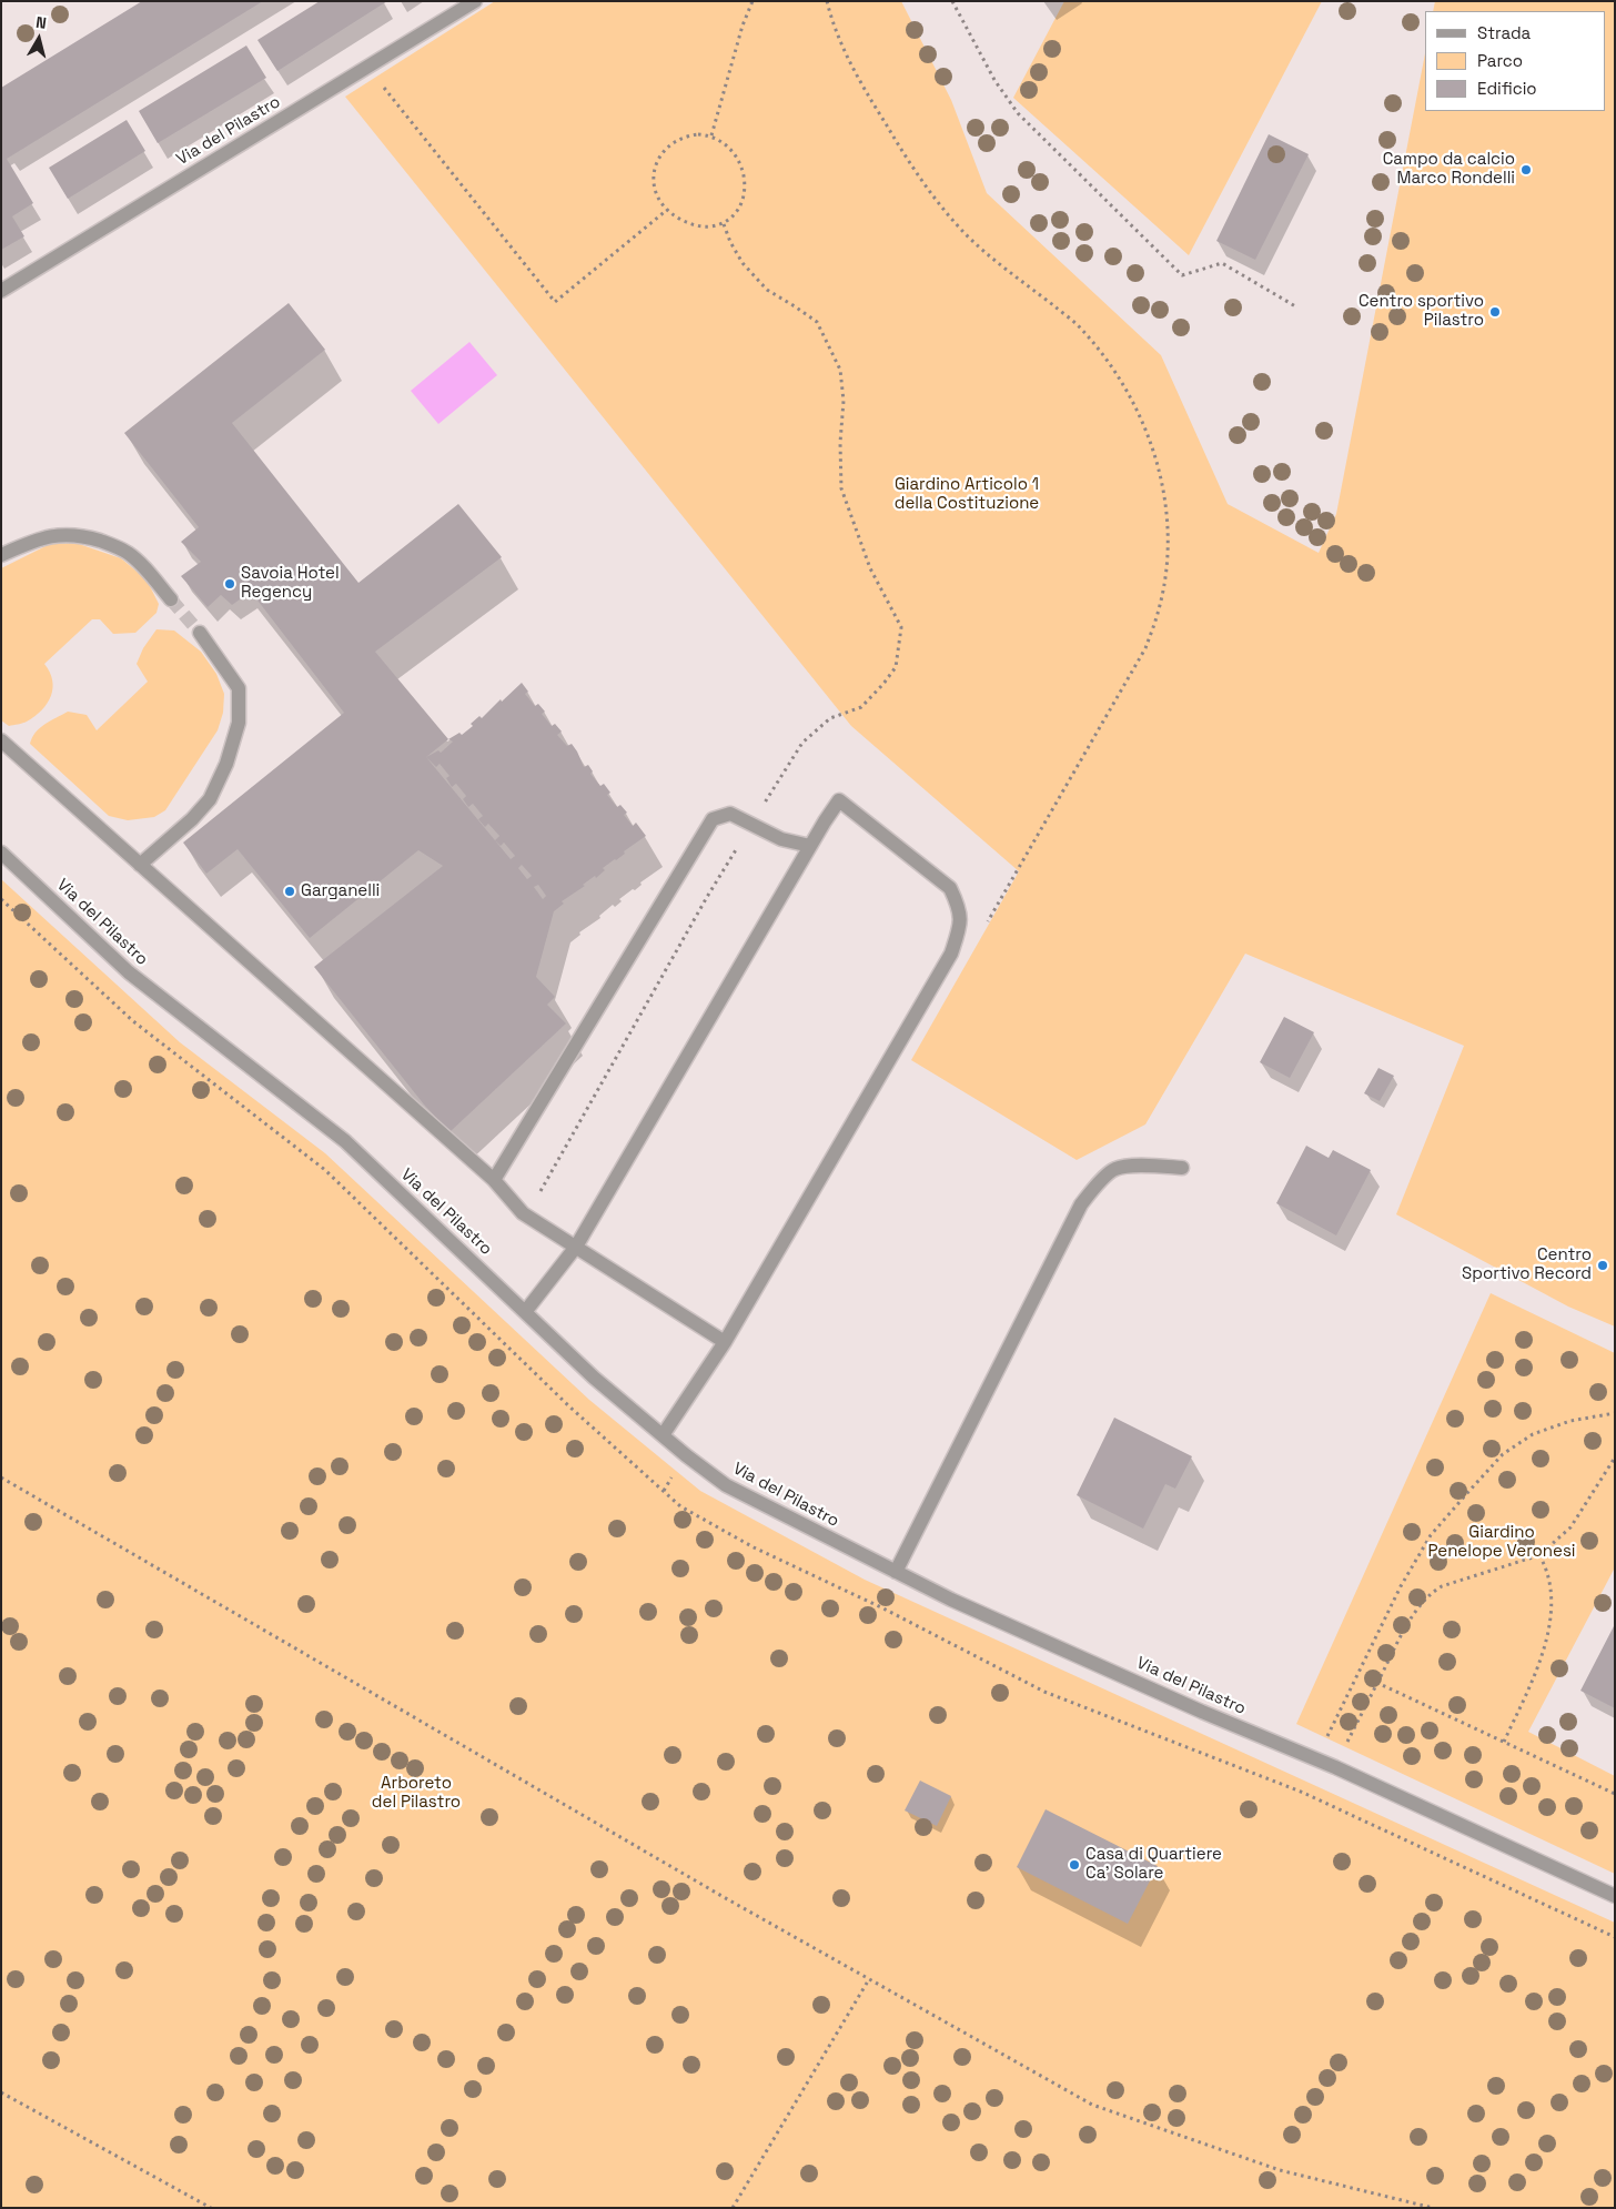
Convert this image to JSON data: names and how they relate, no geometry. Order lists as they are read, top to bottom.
{
  "streets": {
    "street": ["Via del Pilastro"]
  },
  "parks": ["Giardino Articolo 1 della Costituzione", "Giardino Penelope Veronesi", "Arboreto del Pilastro"],
  "places": [
    "Campo da calcio Marco Rondelli",
    "Centro sportivo Pilastro",
    "Savoia Hotel Regency",
    "Garganelli",
    "Centro Sportivo Record",
    "Casa di Quartiere Ca' Solare"
  ],
  "legend": ["Strada", "Parco", "Edificio"],
  "north": "top"
}
